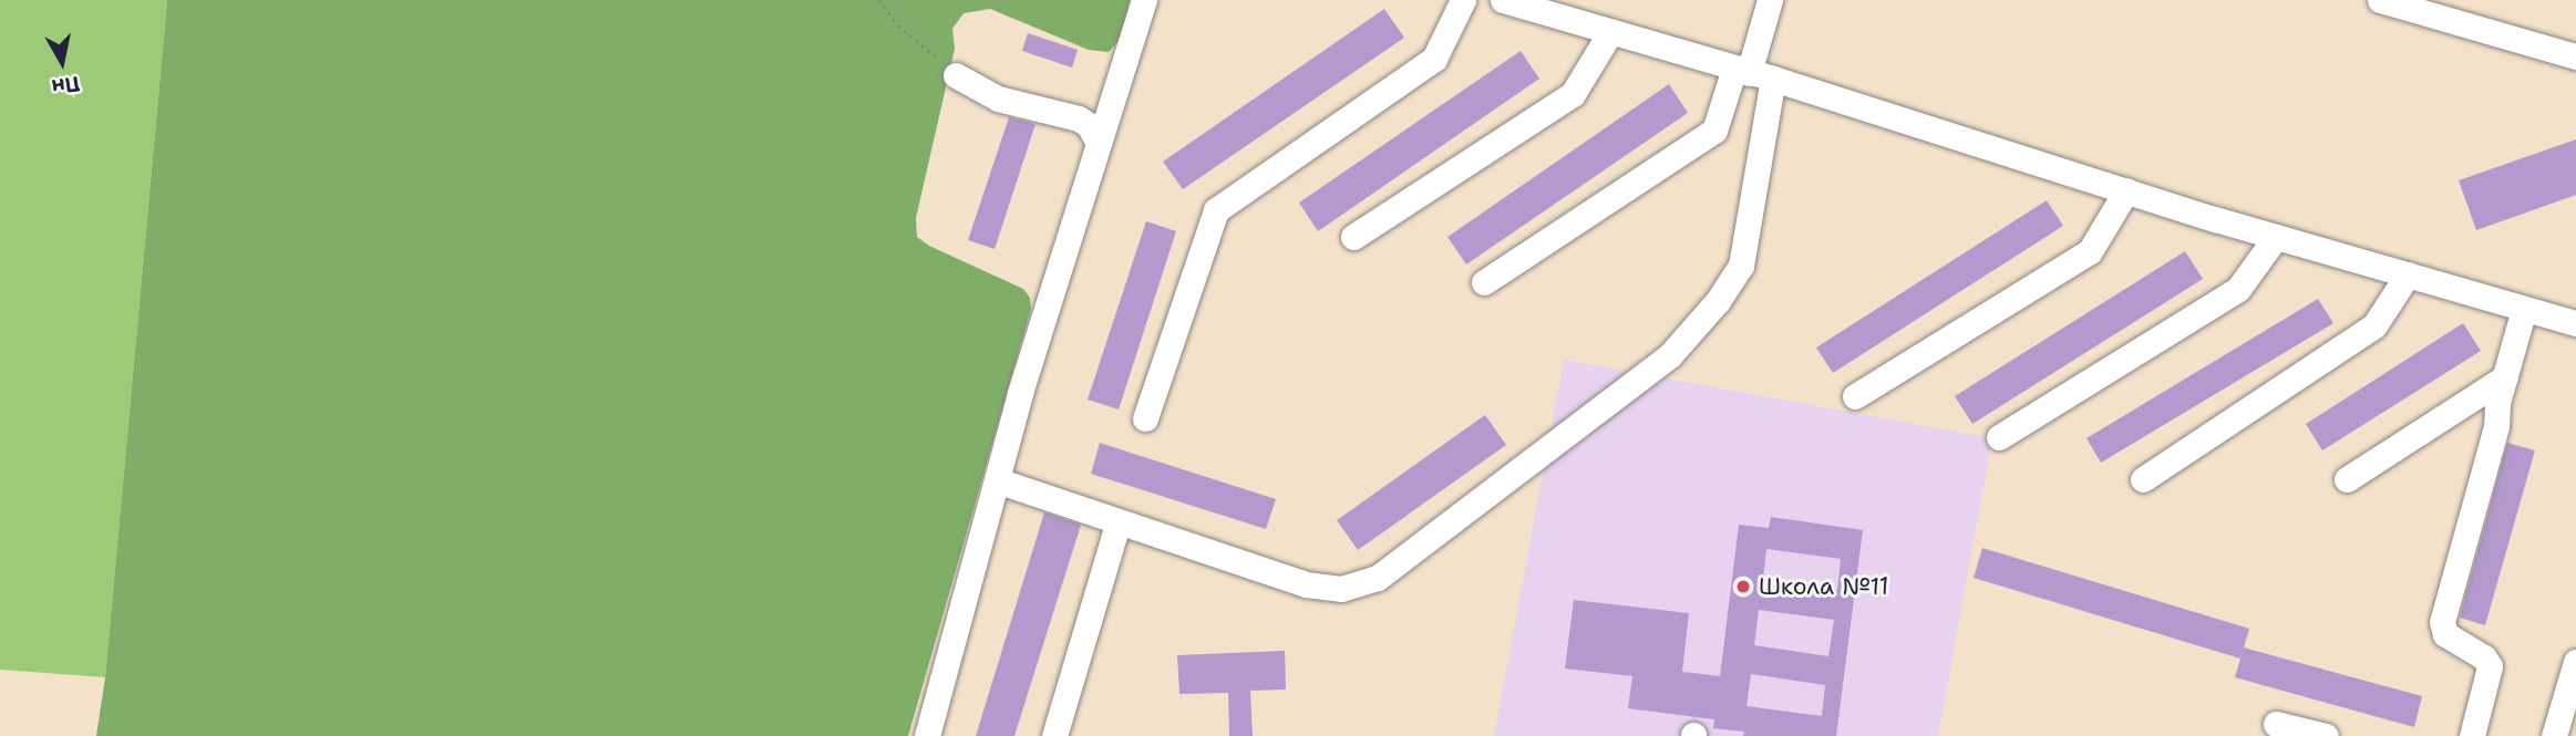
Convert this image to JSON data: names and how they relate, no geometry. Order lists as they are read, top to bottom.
{
  "places": ["Школа №11"],
  "north": "bottom"
}
